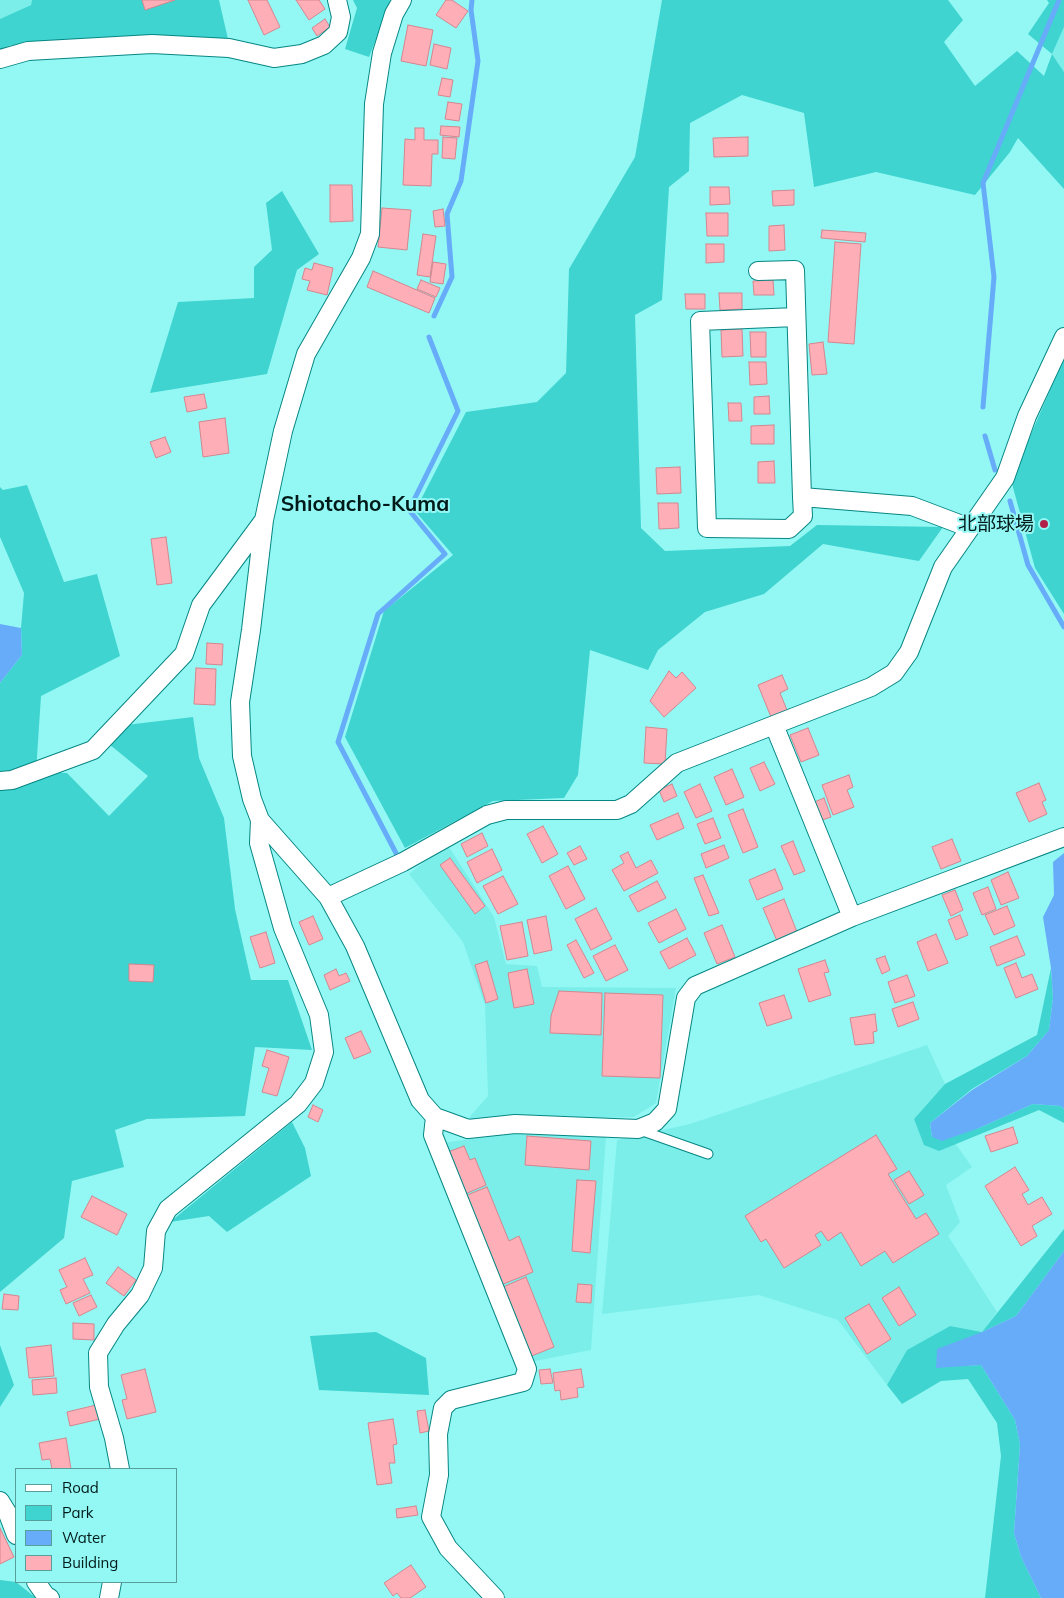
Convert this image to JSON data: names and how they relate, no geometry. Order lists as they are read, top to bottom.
{
  "districts": ["Shiotacho-Kuma"],
  "places": ["北部球場"],
  "legend": [
    "Road",
    "Park",
    "Water",
    "Building"
  ]
}
